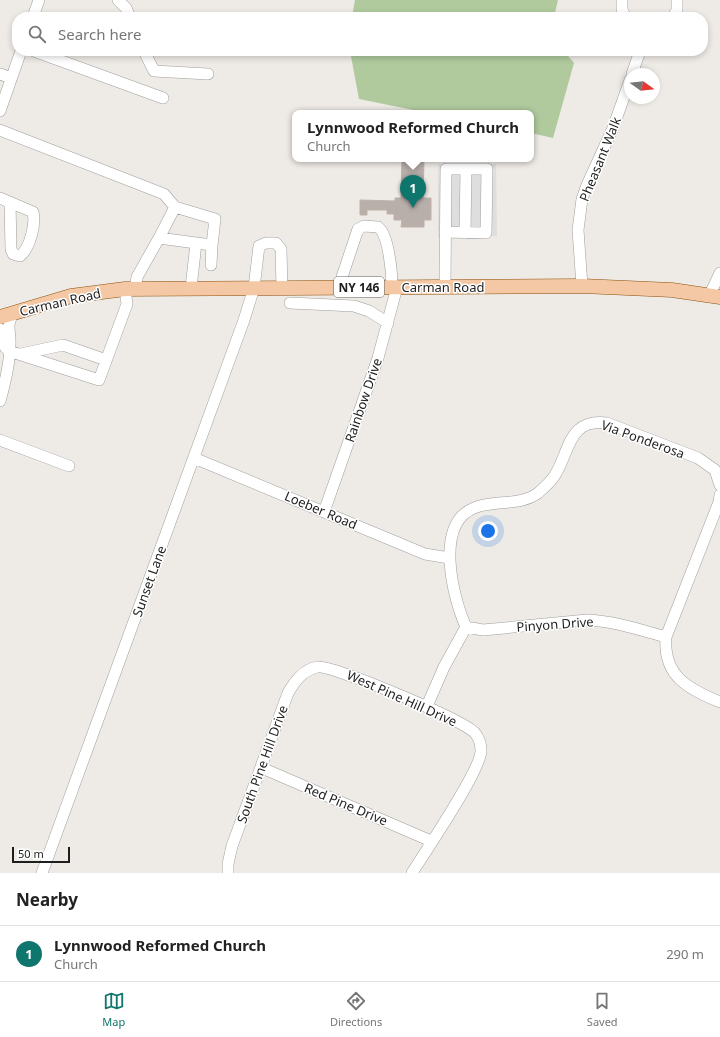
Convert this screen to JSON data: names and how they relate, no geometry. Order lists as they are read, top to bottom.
{
  "streets": {
    "main road": ["NY 146", "Carman Road"],
    "street": [
      "Pheasant Walk",
      "Rainbow Drive",
      "Via Ponderosa",
      "Loeber Road",
      "Sunset Lane",
      "Pinyon Drive",
      "West Pine Hill Drive",
      "South Pine Hill Drive",
      "Red Pine Drive"
    ]
  },
  "crossings": [
    ["Pheasant Walk", "Carman Road"],
    ["Carman Road", "Rainbow Drive"],
    ["Carman Road", "Sunset Lane"],
    ["Rainbow Drive", "Loeber Road"],
    ["Via Ponderosa", "Loeber Road"],
    ["Via Ponderosa", "Pinyon Drive"],
    ["Loeber Road", "Sunset Lane"],
    ["West Pine Hill Drive", "South Pine Hill Drive"],
    ["West Pine Hill Drive", "Red Pine Drive"],
    ["South Pine Hill Drive", "Red Pine Drive"]
  ],
  "scale_bar": "50 m",
  "north": "right",
  "page": {
    "search": "Search here",
    "popup": ["Lynnwood Reformed Church", "Church"],
    "pins": "1",
    "scale": "50 m",
    "heading": "Nearby",
    "list": [
      {
        "mark": "1",
        "name": "Lynnwood Reformed Church",
        "note": "Church",
        "value": "290 m"
      }
    ],
    "nav": ["Map", "Directions", "Saved"]
  }
}
